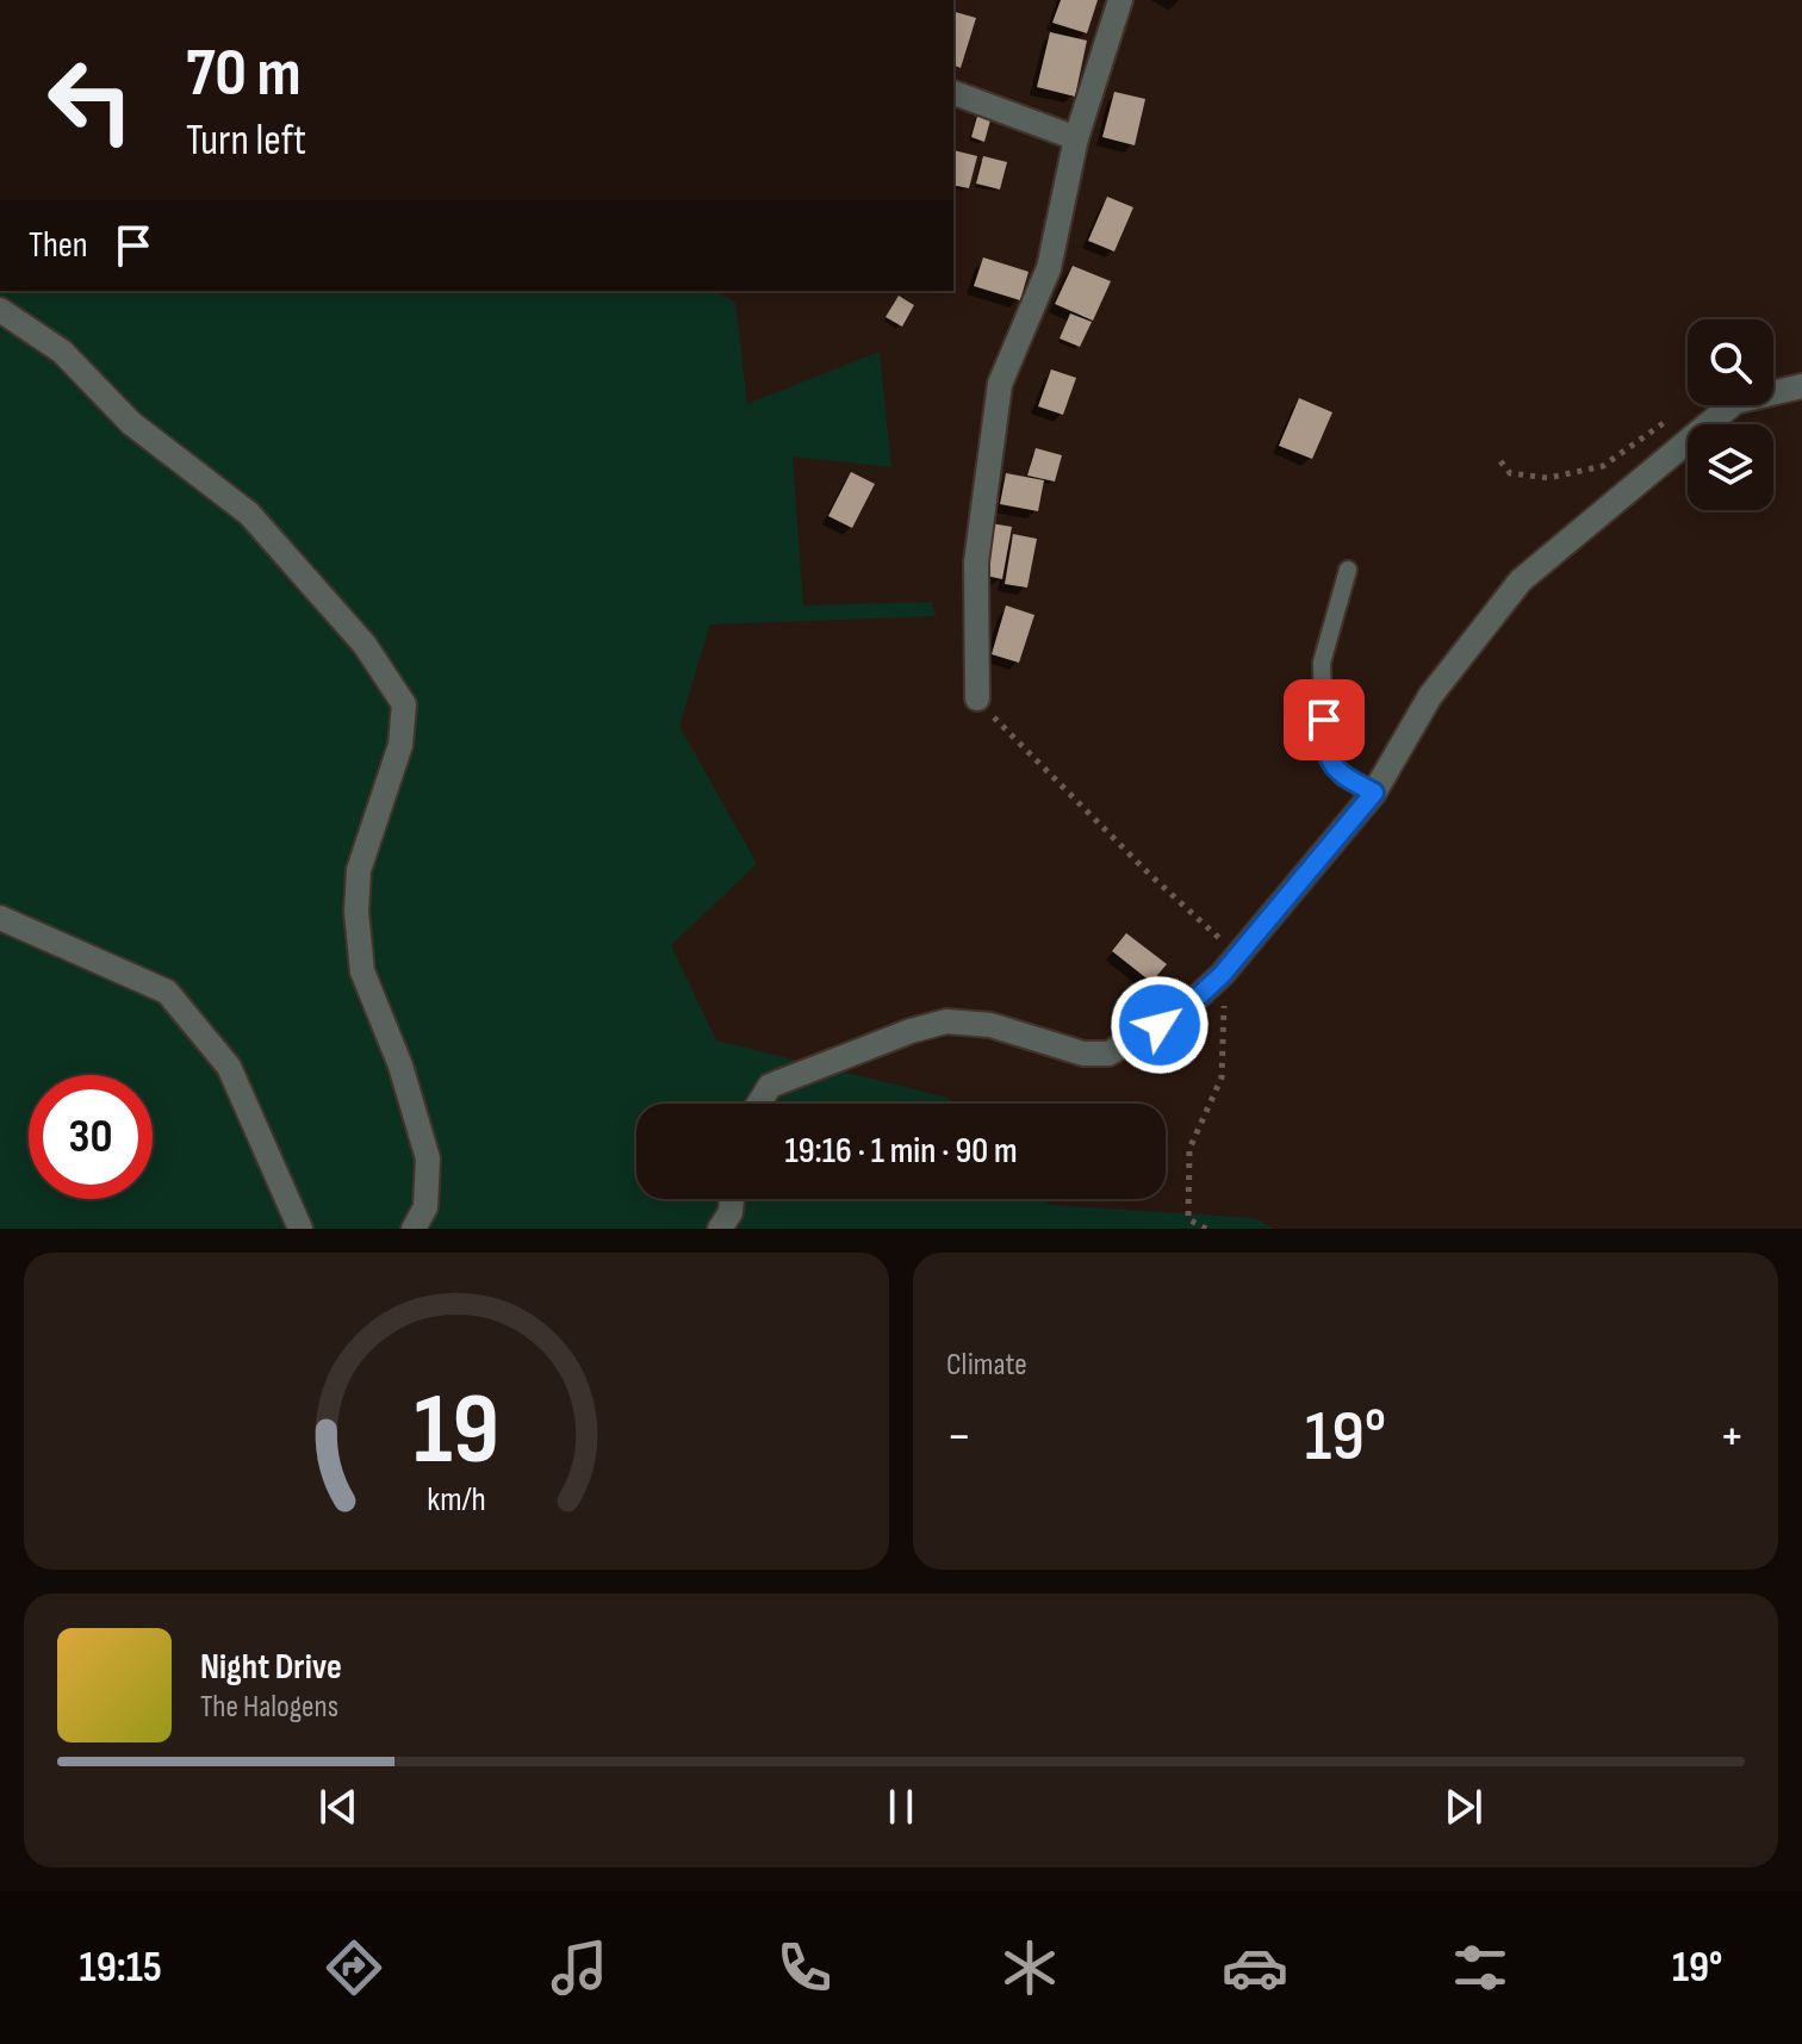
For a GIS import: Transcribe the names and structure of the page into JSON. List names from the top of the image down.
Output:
{
  "page": {
    "turn": ["70 m", "Turn left"],
    "then": "Then",
    "limit": "30",
    "trip": "19:16 · 1 min · 90 m",
    "tile": "Climate",
    "heat": ["−", "19°", "+"],
    "song": ["Night Drive", "The Halogens"],
    "tabs": ["19:15", "19°"],
    "gauge": ["19", "km/h"]
  }
}
